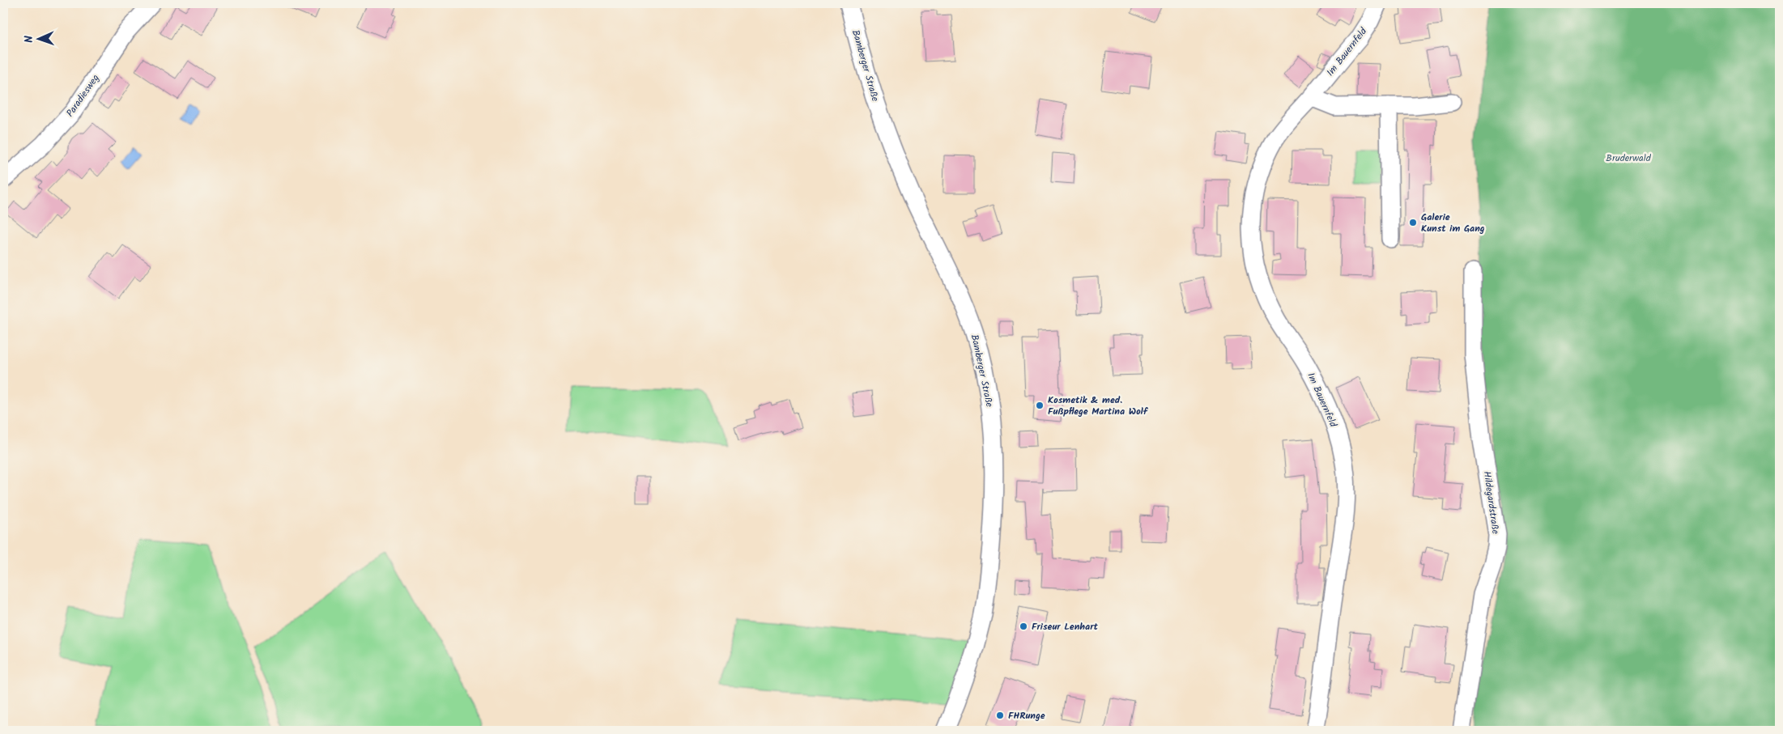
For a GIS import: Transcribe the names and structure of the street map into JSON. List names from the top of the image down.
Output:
{
  "streets": {
    "street": [
      "Im Bauernfeld",
      "Bamberger Straße",
      "Paradiesweg",
      "Hildegardstraße"
    ]
  },
  "parks": ["Bruderwald"],
  "places": [
    "Galerie Kunst im Gang",
    "Kosmetik & med. Fußpflege Martina Wolf",
    "Friseur Lenhart",
    "FHRunge"
  ],
  "north": "left"
}
